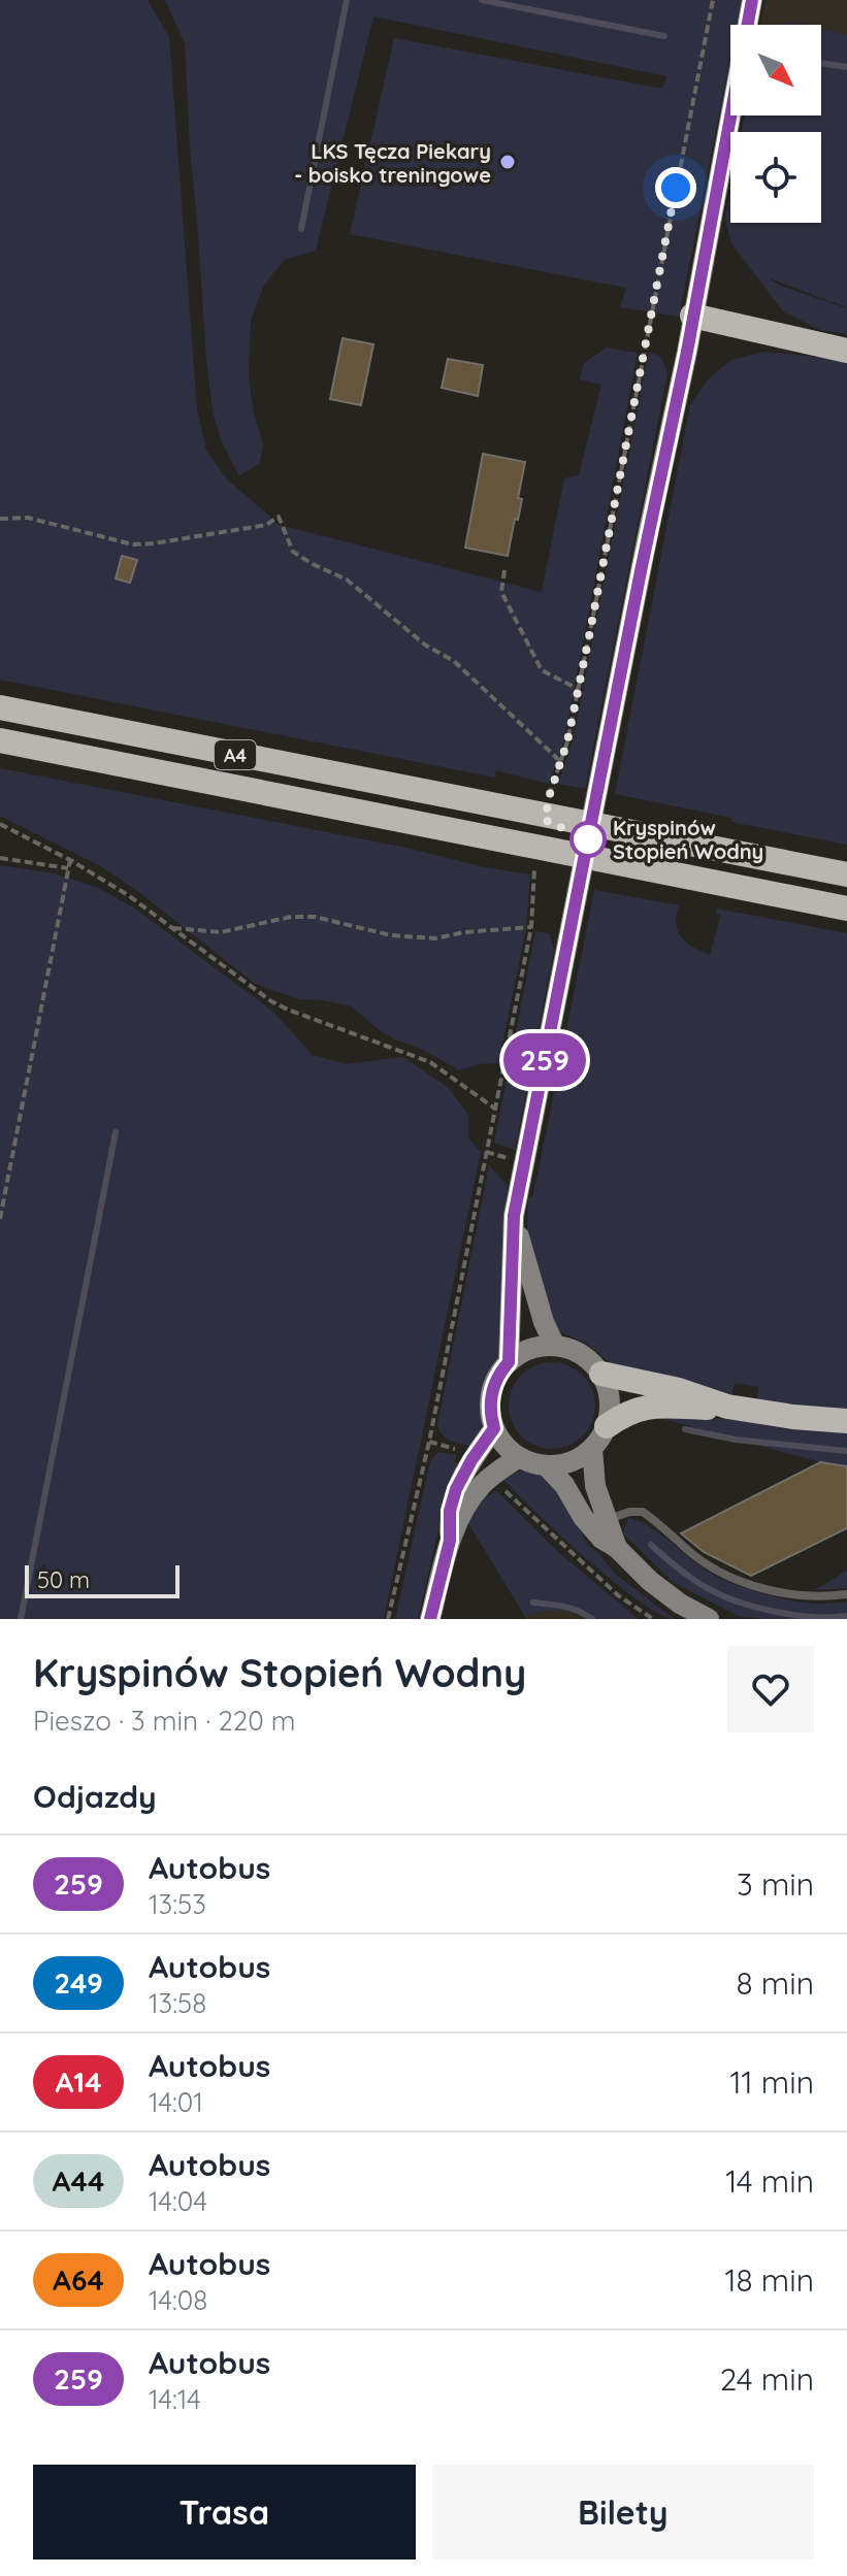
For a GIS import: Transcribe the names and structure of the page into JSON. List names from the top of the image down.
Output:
{
  "streets": {
    "highway": ["A4"]
  },
  "places": ["LKS Tęcza Piekary - boisko treningowe", "Kryspinów Stopień Wodny"],
  "lines": ["bus line 259"],
  "scale_bar": "50 m",
  "north": "bottom right",
  "page": {
    "on_map": "259",
    "scale": "50 m",
    "heading": [
      ["Kryspinów Stopień Wodny", "Pieszo · 3 min · 220 m"],
      "Odjazdy"
    ],
    "list": [
      {
        "mark": "259",
        "name": "Autobus",
        "note": "13:53",
        "value": "3 min"
      },
      {
        "mark": "249",
        "name": "Autobus",
        "note": "13:58",
        "value": "8 min"
      },
      {
        "mark": "A14",
        "name": "Autobus",
        "note": "14:01",
        "value": "11 min"
      },
      {
        "mark": "A44",
        "name": "Autobus",
        "note": "14:04",
        "value": "14 min"
      },
      {
        "mark": "A64",
        "name": "Autobus",
        "note": "14:08",
        "value": "18 min"
      },
      {
        "mark": "259",
        "name": "Autobus",
        "note": "14:14",
        "value": "24 min"
      }
    ],
    "buttons": ["Trasa", "Bilety"]
  }
}
